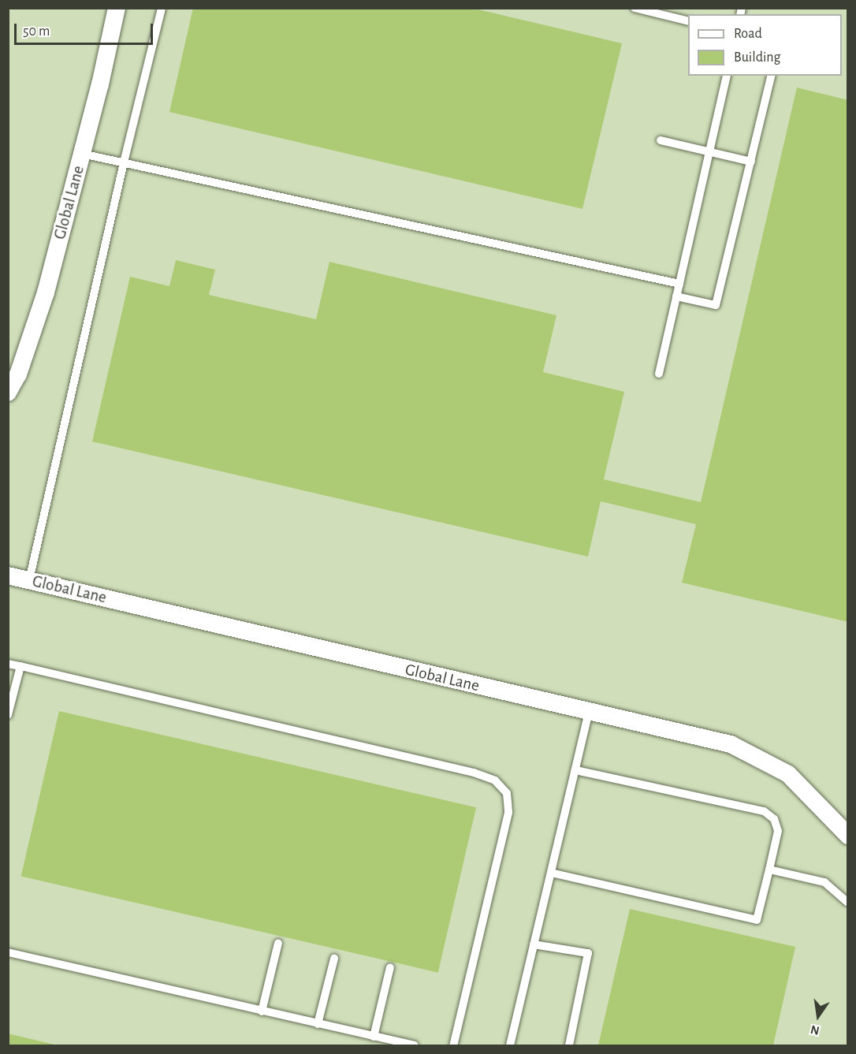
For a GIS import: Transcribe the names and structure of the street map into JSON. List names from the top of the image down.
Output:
{
  "streets": {
    "street": ["Global Lane"]
  },
  "legend": ["Road", "Building"],
  "scale_bar": "50 m",
  "north": "bottom"
}
